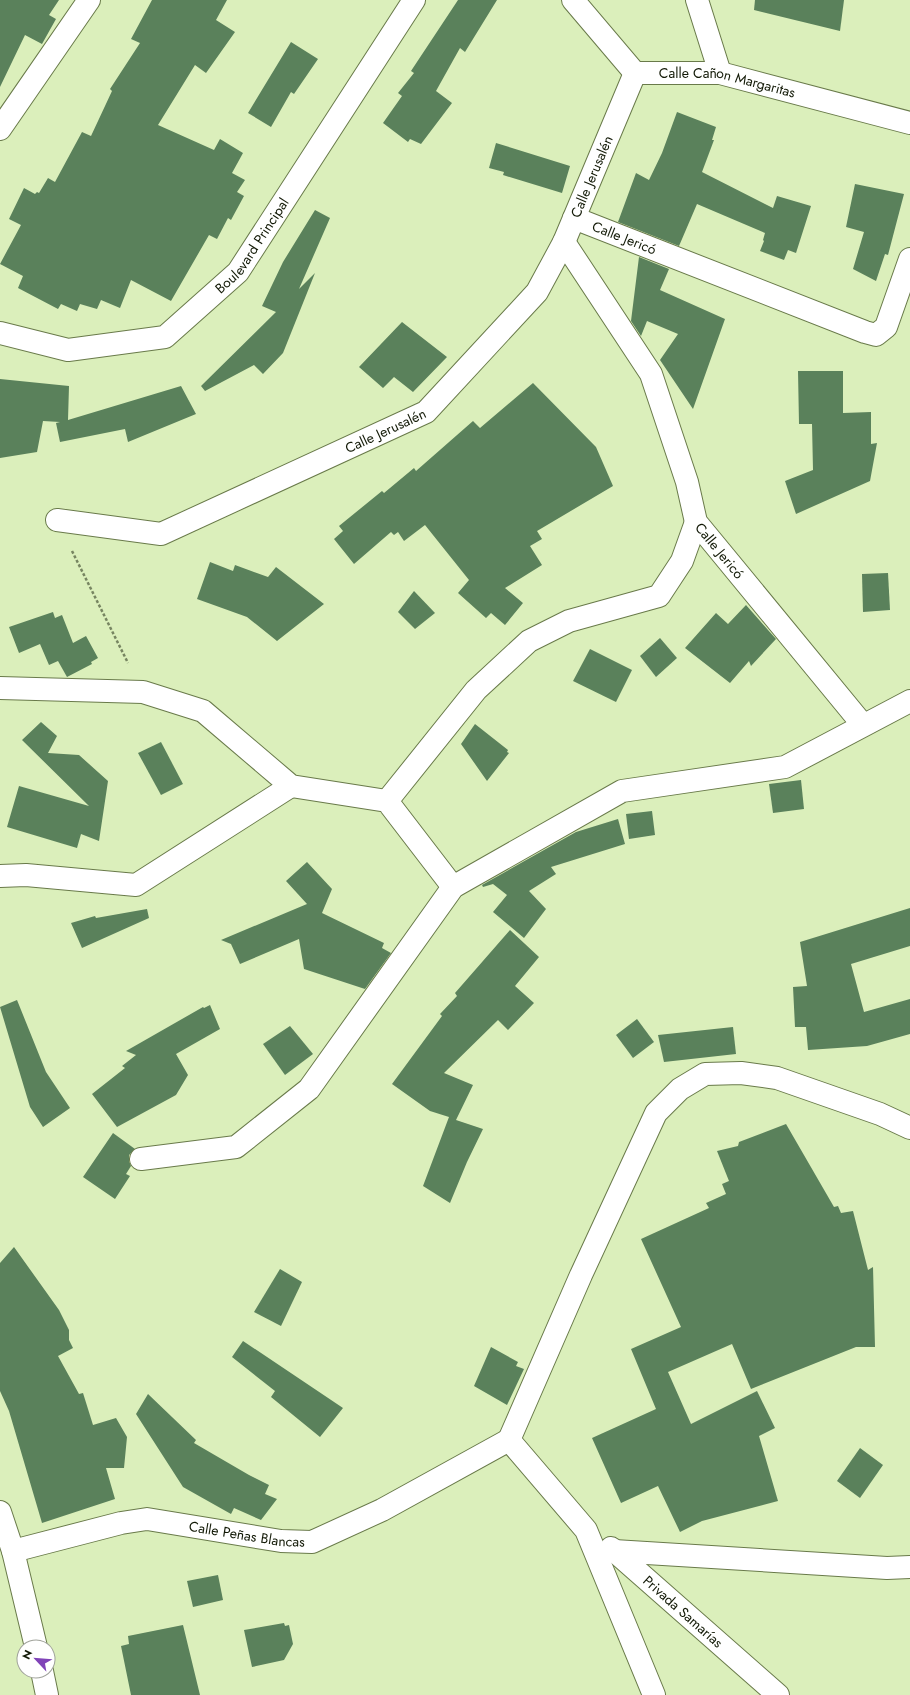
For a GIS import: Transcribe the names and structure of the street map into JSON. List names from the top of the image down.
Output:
{
  "streets": {
    "street": [
      "Calle Cañon Margaritas",
      "Calle Jerusalén",
      "Calle Jericó",
      "Boulevard Principal",
      "Calle Peñas Blancas",
      "Privada Samarías"
    ]
  },
  "crossings": [
    ["Calle Cañon Margaritas", "Calle Jerusalén"],
    ["Calle Jerusalén", "Calle Jericó"]
  ],
  "north": "top left"
}
